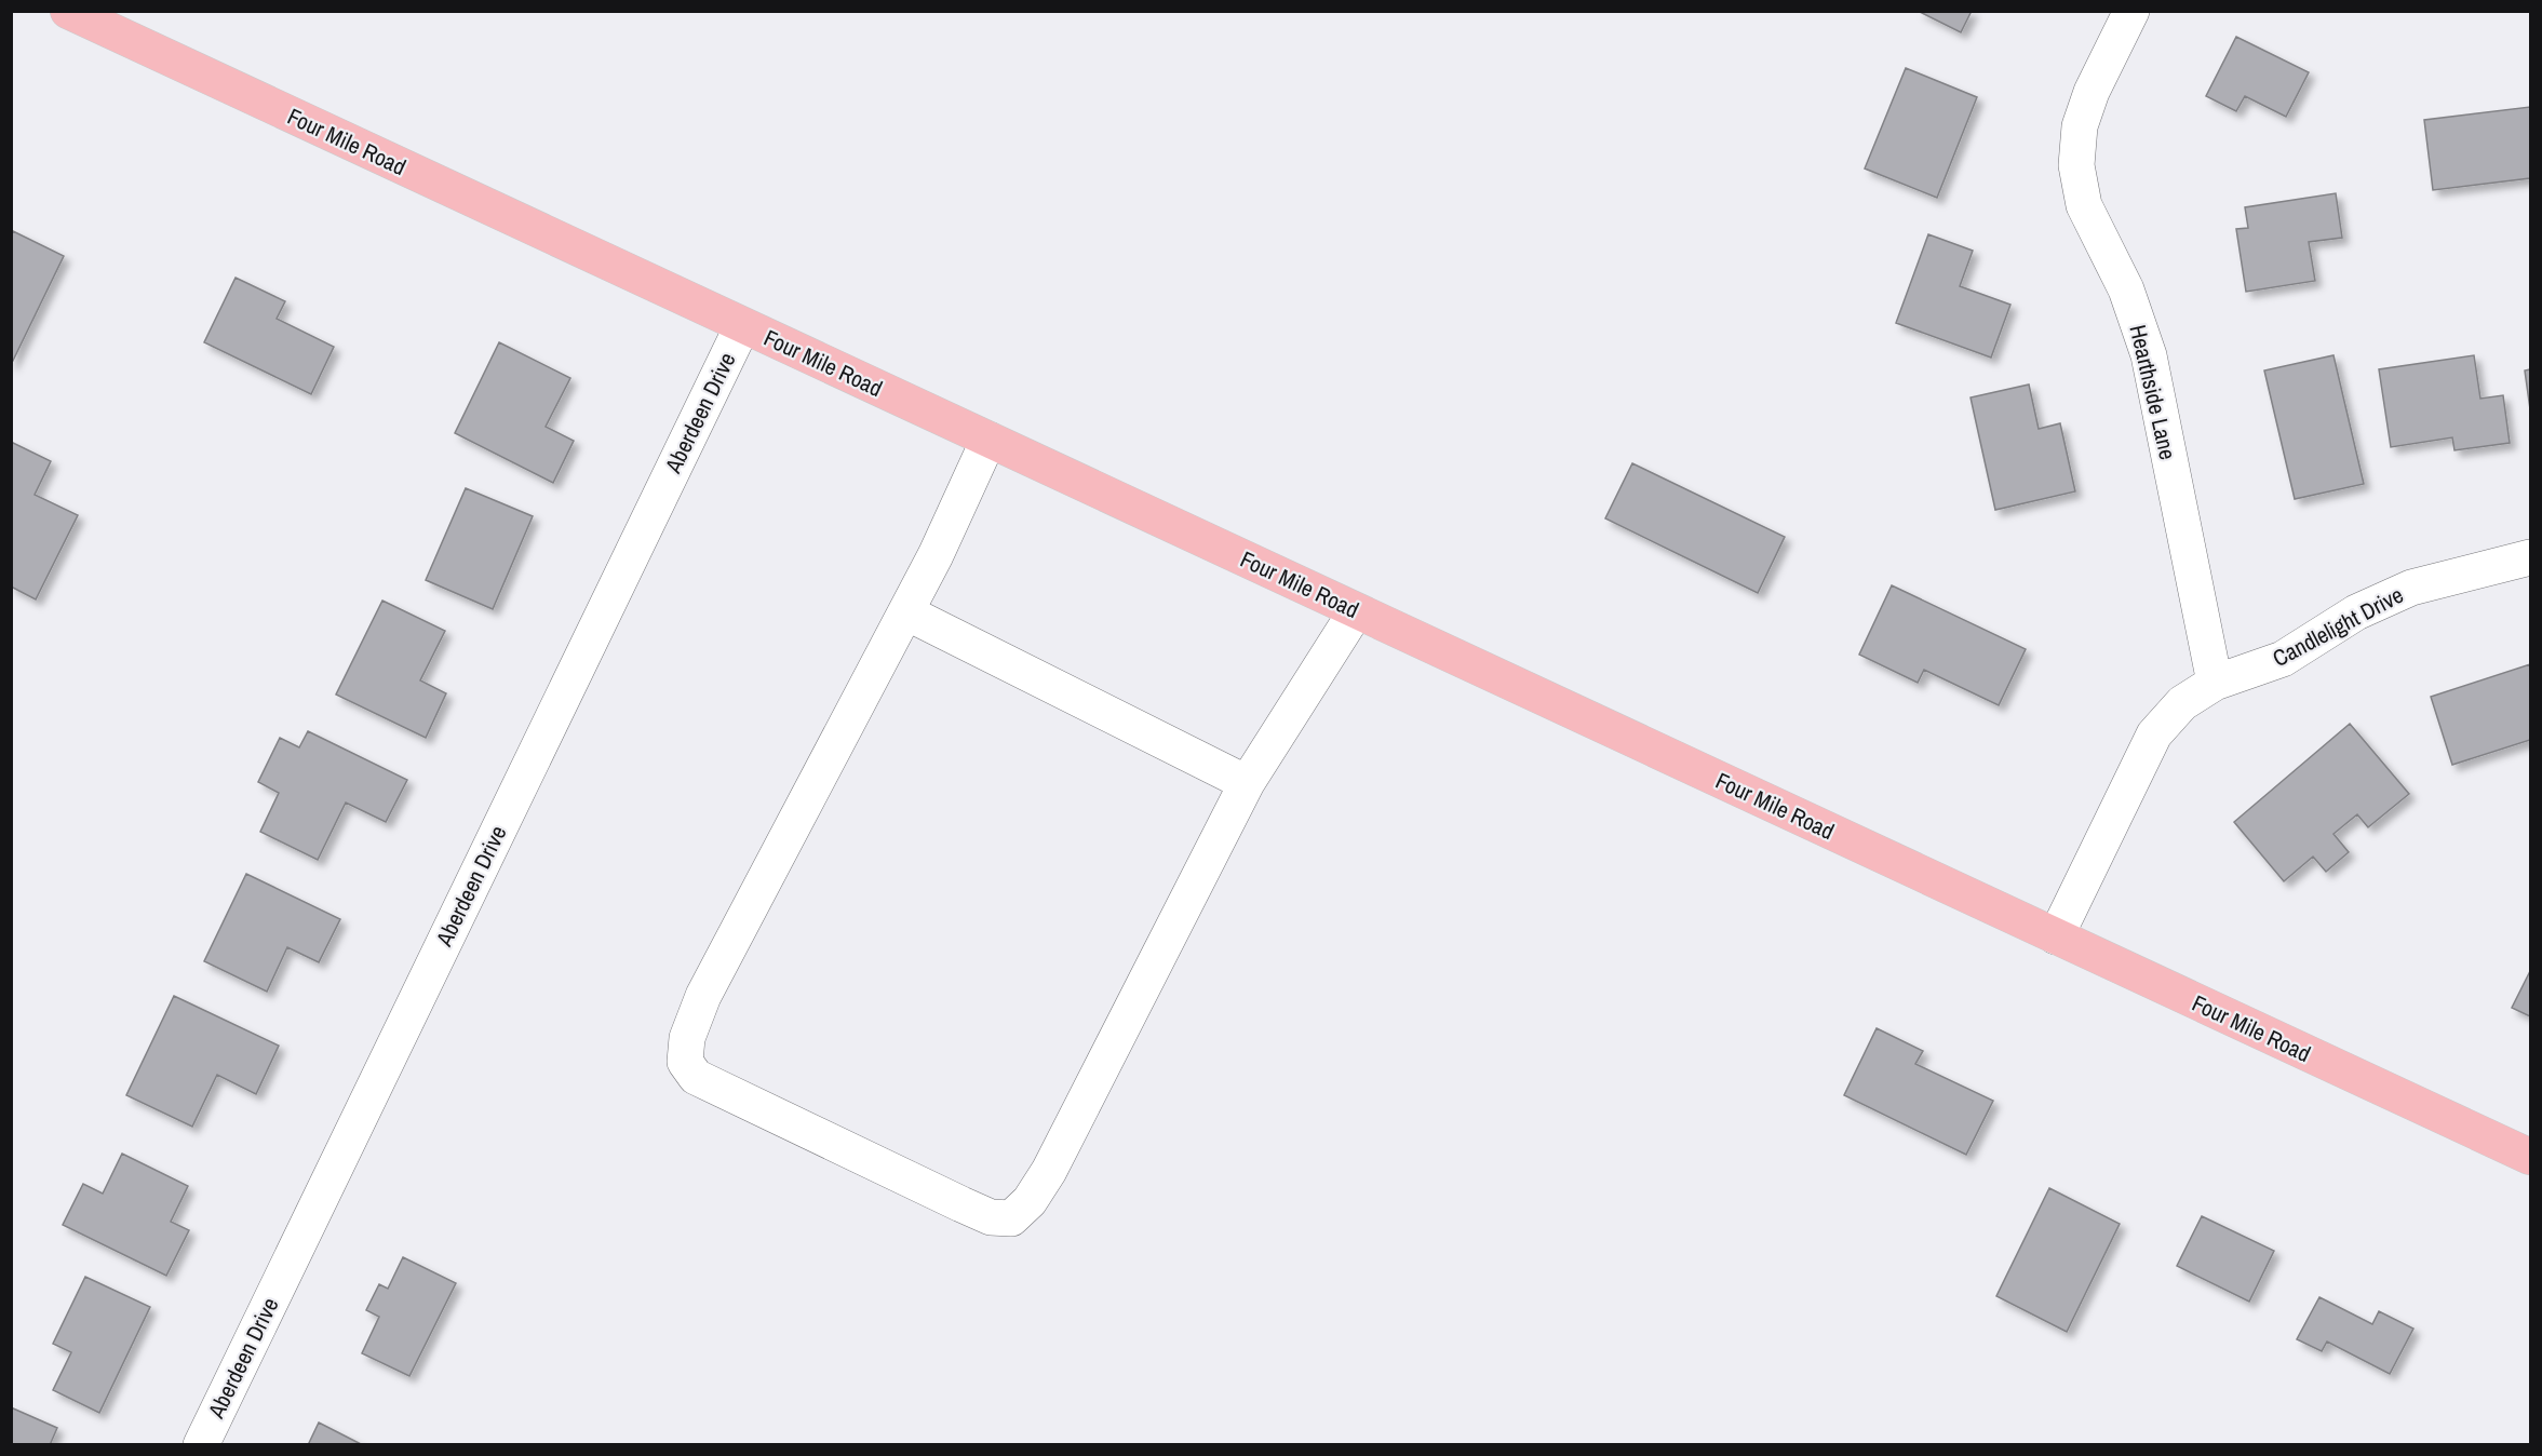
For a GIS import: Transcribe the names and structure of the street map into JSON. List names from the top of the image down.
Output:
{
  "streets": {
    "main road": ["Four Mile Road"],
    "street": ["Hearthside Lane", "Aberdeen Drive", "Candlelight Drive"]
  },
  "crossings": [
    ["Four Mile Road", "Aberdeen Drive"],
    ["Four Mile Road", "Candlelight Drive"],
    ["Hearthside Lane", "Candlelight Drive"]
  ]
}
